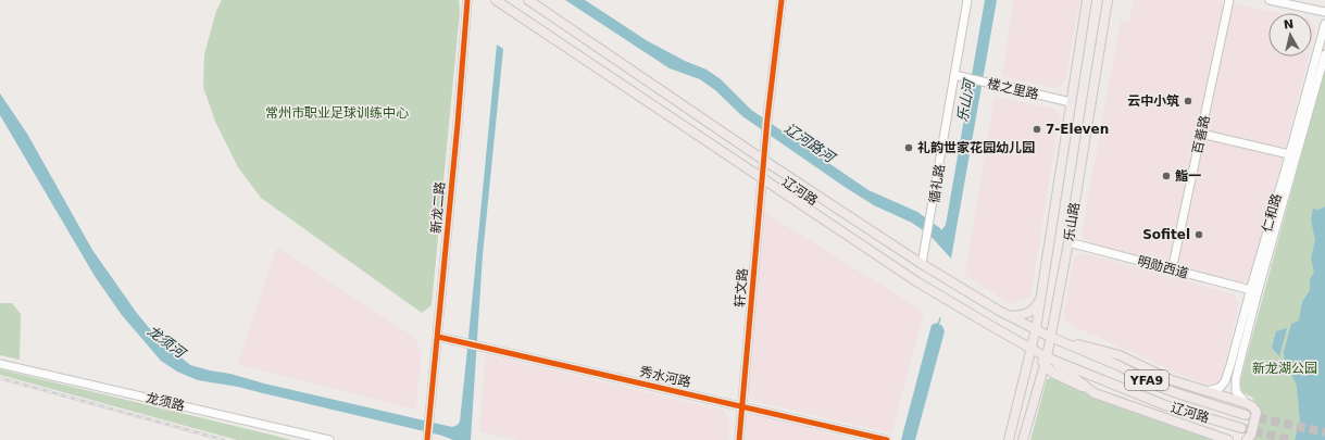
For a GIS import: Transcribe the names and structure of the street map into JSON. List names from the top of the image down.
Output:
{
  "streets": {
    "main road": ["辽河路", "乐山路", "YFA9"],
    "street": [
      "楼之里路",
      "百善路",
      "循礼路",
      "新龙二路",
      "仁和路",
      "明勋西道",
      "轩文路",
      "秀水河路",
      "龙须路"
    ]
  },
  "crossings": [
    ["楼之里路", "循礼路"],
    ["楼之里路", "乐山路"],
    ["百善路", "明勋西道"],
    ["循礼路", "辽河路"],
    ["辽河路", "乐山路"],
    ["辽河路", "轩文路"],
    ["新龙二路", "秀水河路"],
    ["仁和路", "明勋西道"],
    ["乐山路", "明勋西道"],
    ["轩文路", "秀水河路"]
  ],
  "water": ["乐山河", "辽河路河", "龙须河"],
  "parks": ["常州市职业足球训练中心", "新龙湖公园"],
  "places": [
    "云中小筑",
    "7-Eleven",
    "礼韵世家花园幼儿园",
    "鮨一",
    "Sofitel"
  ],
  "north": "top"
}
